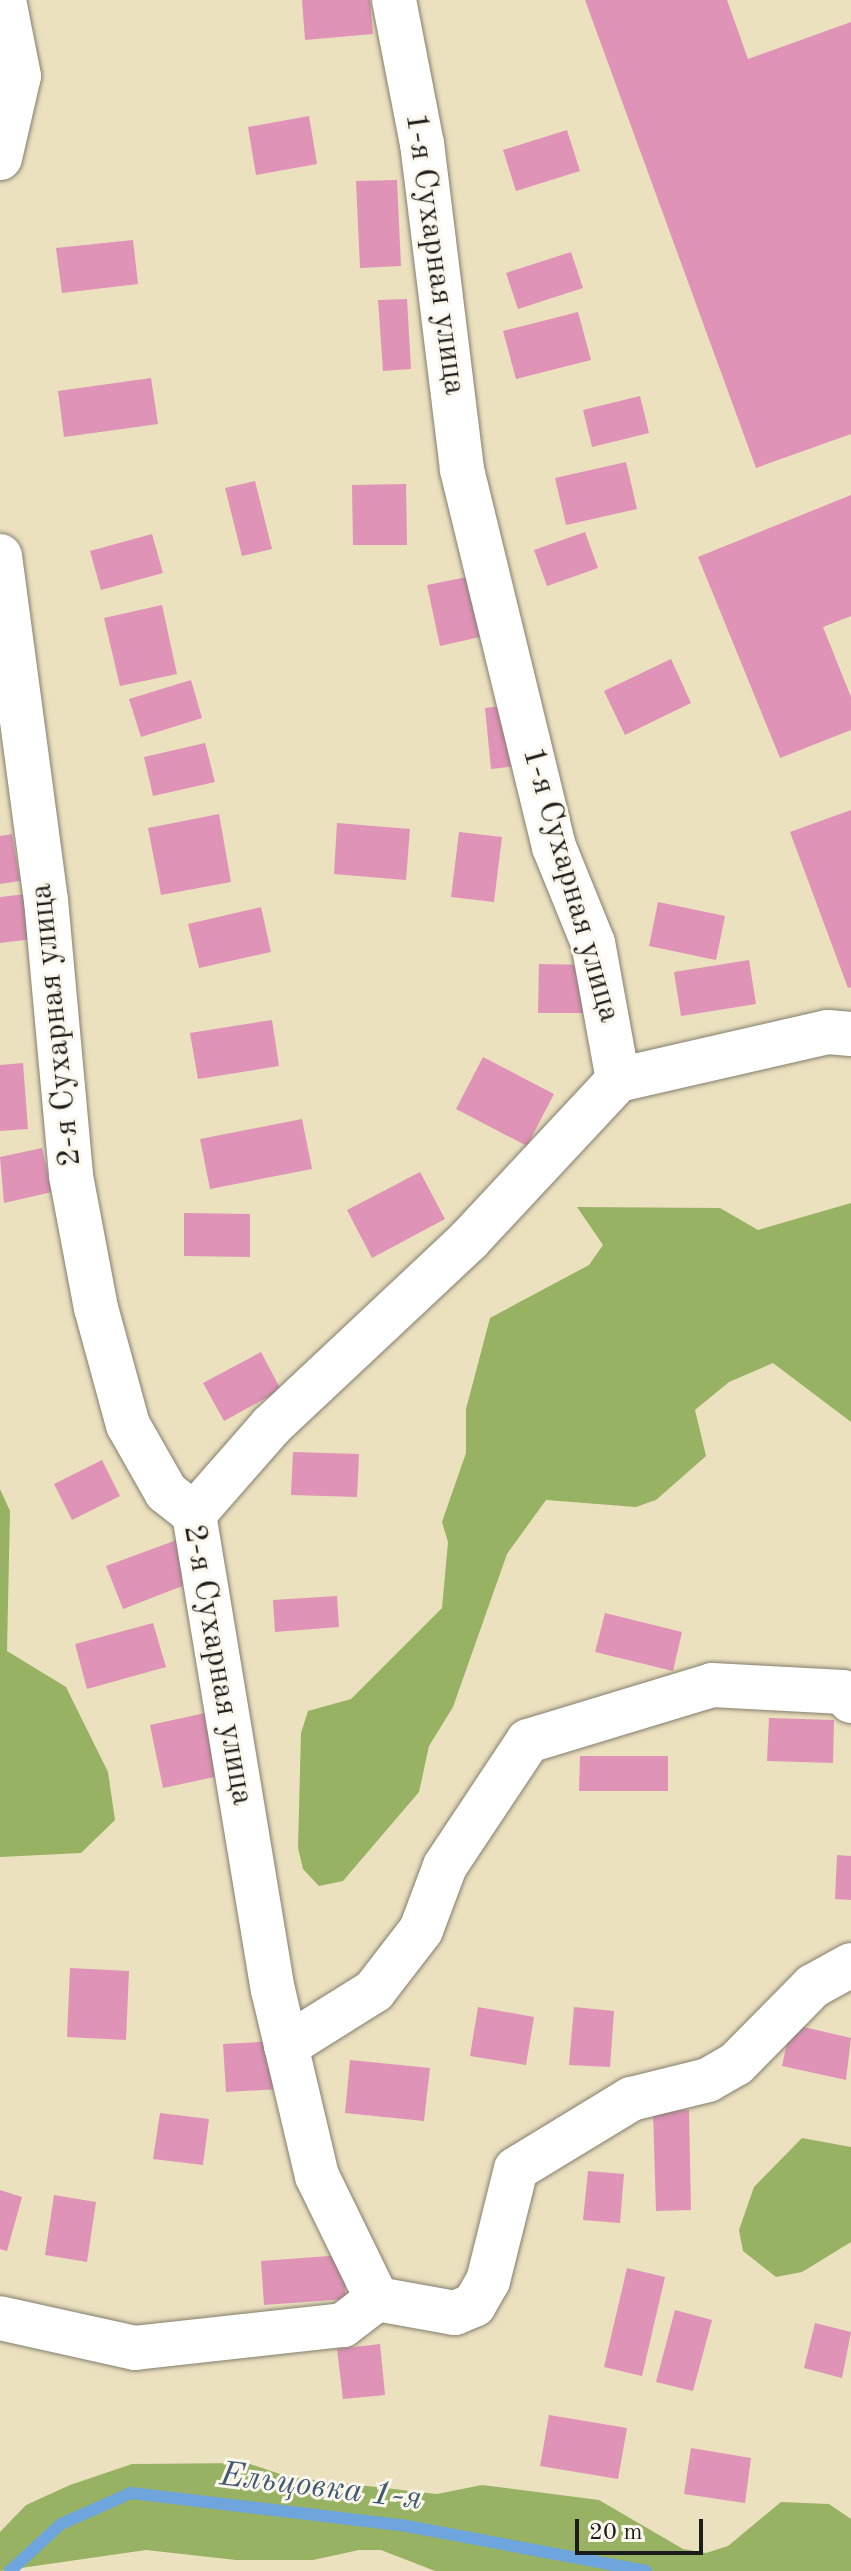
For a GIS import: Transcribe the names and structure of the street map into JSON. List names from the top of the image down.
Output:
{
  "streets": {
    "street": ["1-я Сухарная улица", "2-я Сухарная улица"]
  },
  "water": ["Ельцовка 1-я"],
  "scale_bar": "20 m"
}
